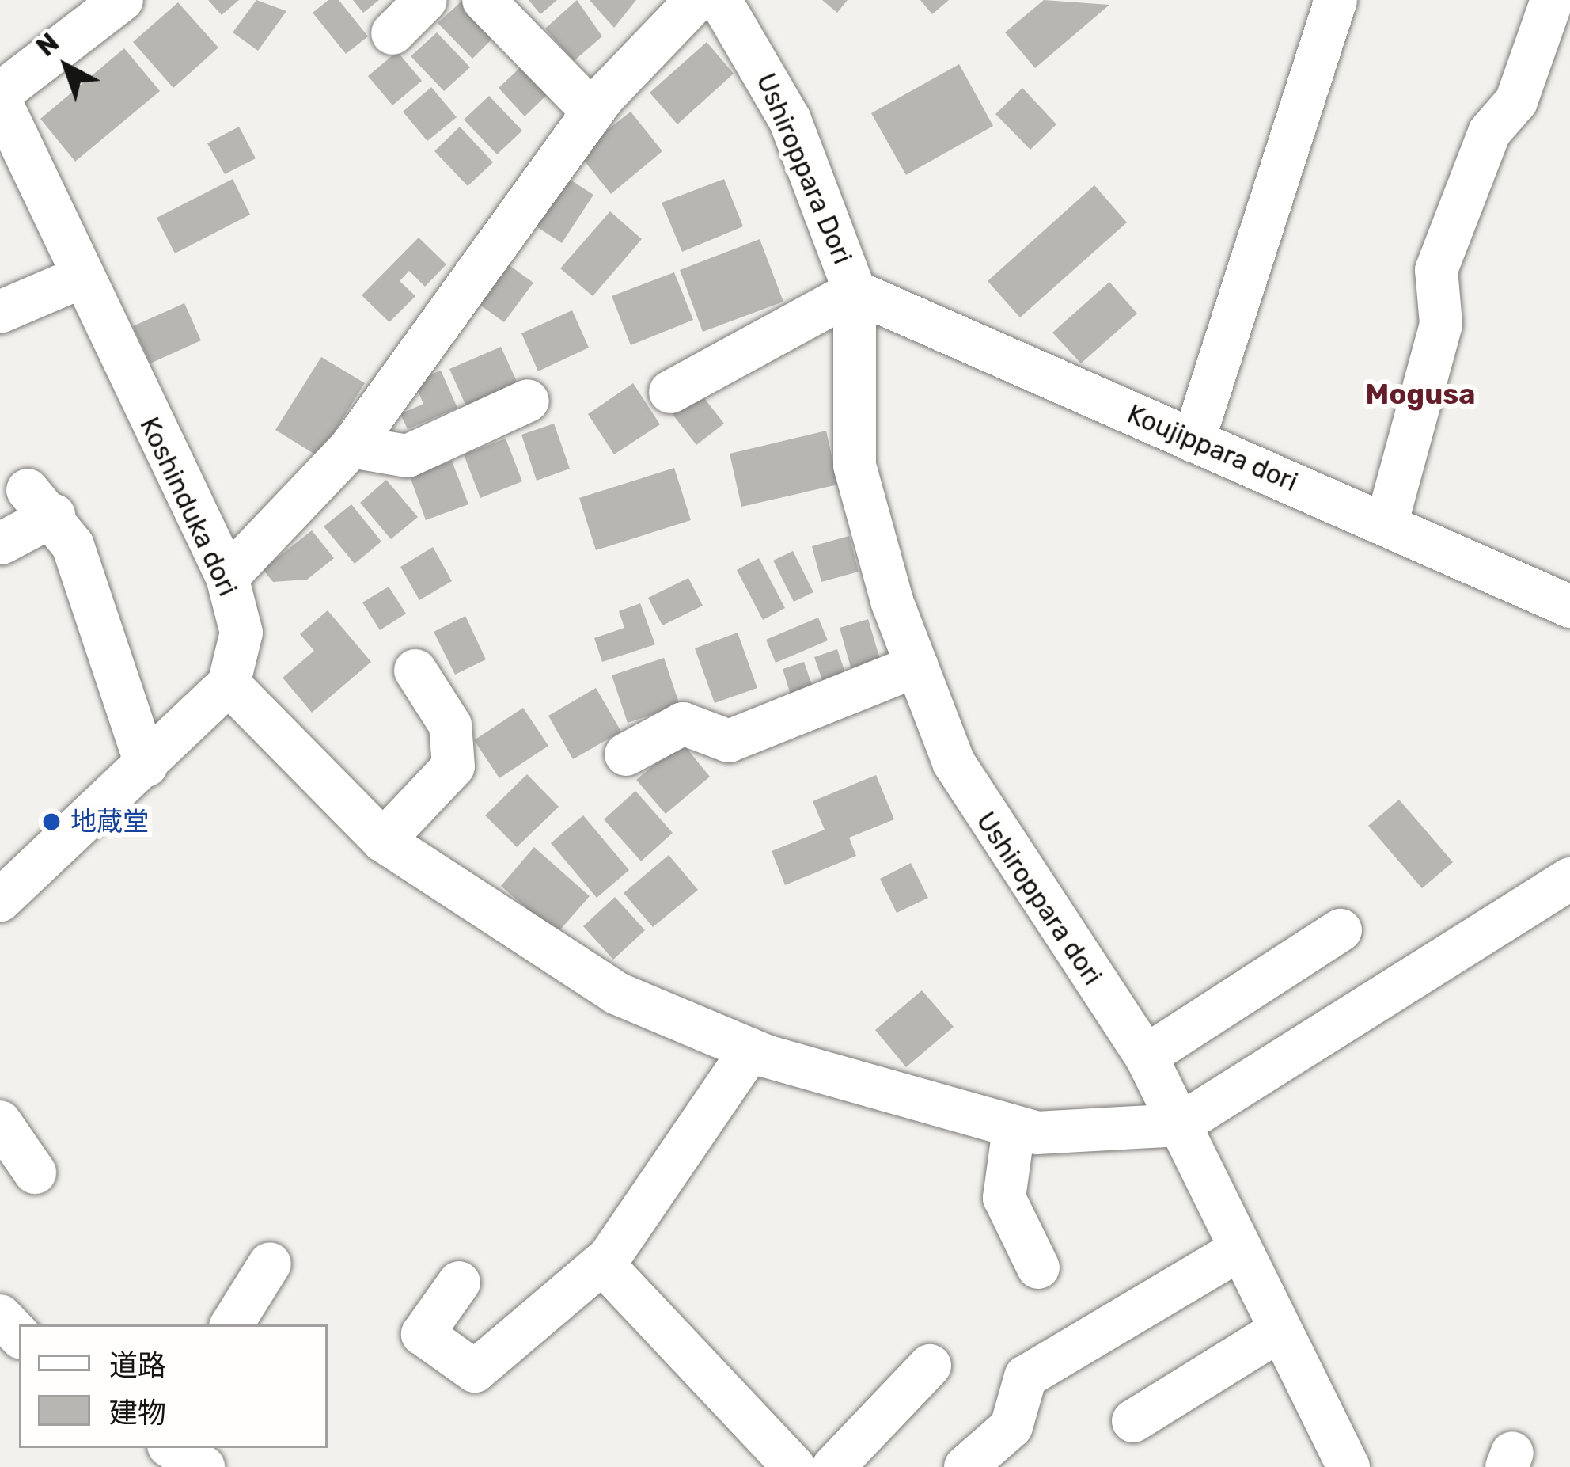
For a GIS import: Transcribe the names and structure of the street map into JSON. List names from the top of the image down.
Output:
{
  "streets": {
    "street": [
      "Ushiroppara Dori",
      "Koujippara dori",
      "Koshinduka dori",
      "Ushiroppara dori"
    ]
  },
  "crossings": [
    ["Ushiroppara Dori", "Koujippara dori"],
    ["Ushiroppara Dori", "Ushiroppara dori"],
    ["Koujippara dori", "Ushiroppara dori"]
  ],
  "districts": ["Mogusa"],
  "places": ["地蔵堂"],
  "legend": ["道路", "建物"],
  "north": "top left"
}
